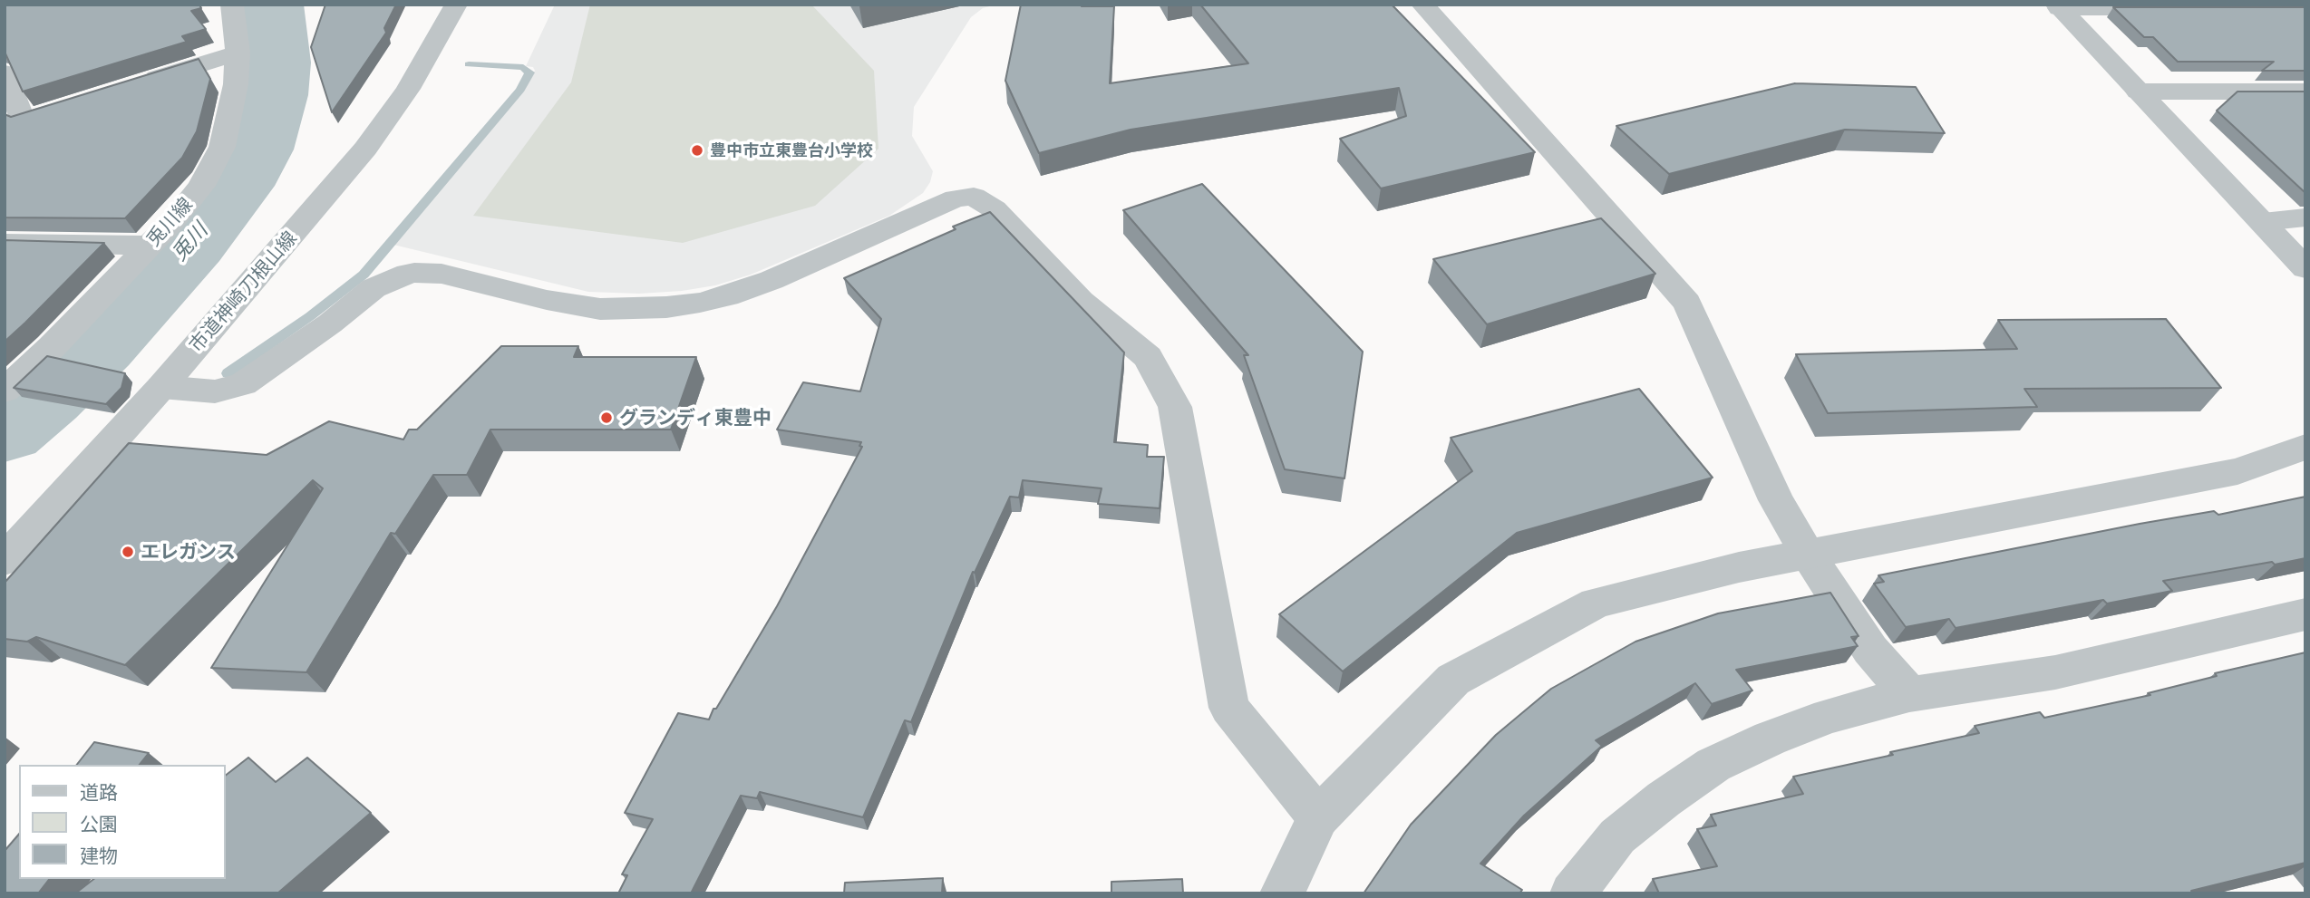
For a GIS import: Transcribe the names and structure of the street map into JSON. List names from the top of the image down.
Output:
{
  "streets": {
    "street": ["兎川線", "市道神崎刀根山線"]
  },
  "water": ["兎川"],
  "places": ["豊中市立東豊台小学校", "グランディ東豊中", "エレガンス"],
  "legend": ["道路", "公園", "建物"]
}
